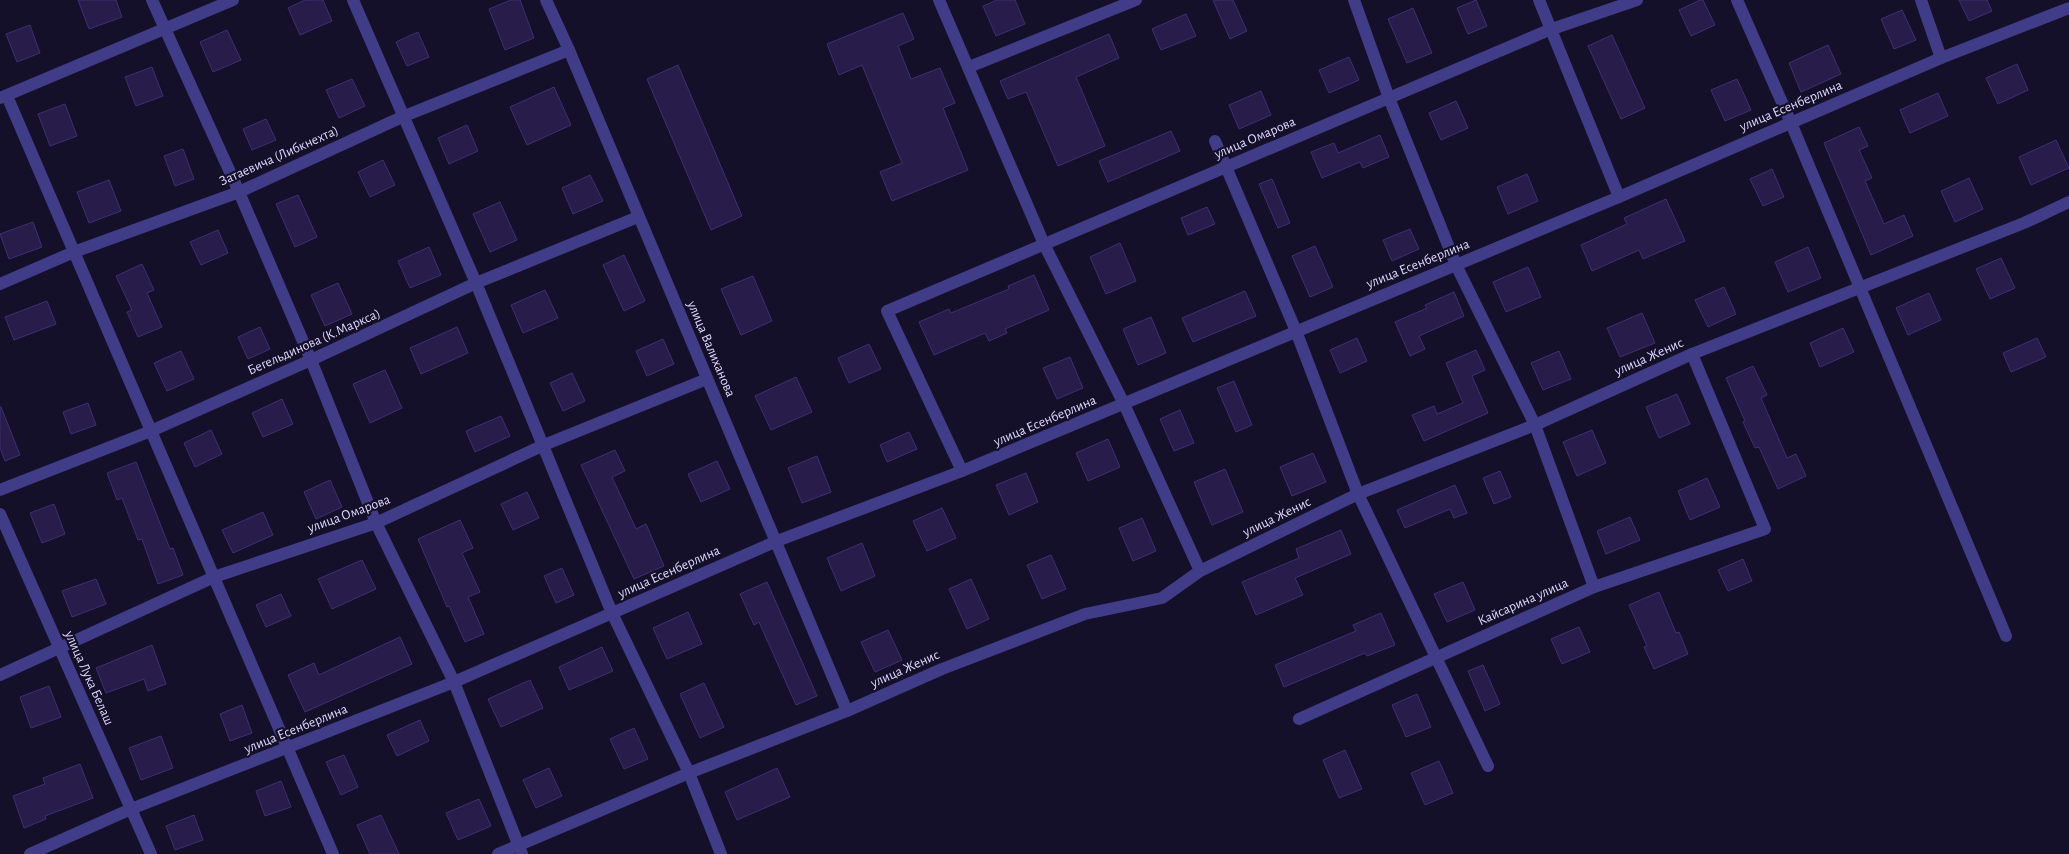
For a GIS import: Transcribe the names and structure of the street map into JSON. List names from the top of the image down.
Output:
{
  "streets": {
    "street": [
      "улица Есенберлина",
      "улица Омарова",
      "Затаевича (Либкнехта)",
      "Бегельдинова (К.Маркса)",
      "улица Валиханова",
      "улица Женис",
      "Кайсарина улица",
      "улица Лука Белаш"
    ]
  },
  "crossings": [
    ["улица Есенберлина", "улица Омарова"],
    ["улица Есенберлина", "улица Валиханова"],
    ["улица Есенберлина", "улица Лука Белаш"],
    ["улица Омарова", "улица Валиханова"],
    ["улица Омарова", "улица Лука Белаш"],
    ["Затаевича (Либкнехта)", "улица Валиханова"],
    ["Бегельдинова (К.Маркса)", "улица Валиханова"],
    ["улица Валиханова", "улица Женис"],
    ["улица Женис", "Кайсарина улица"]
  ]
}
